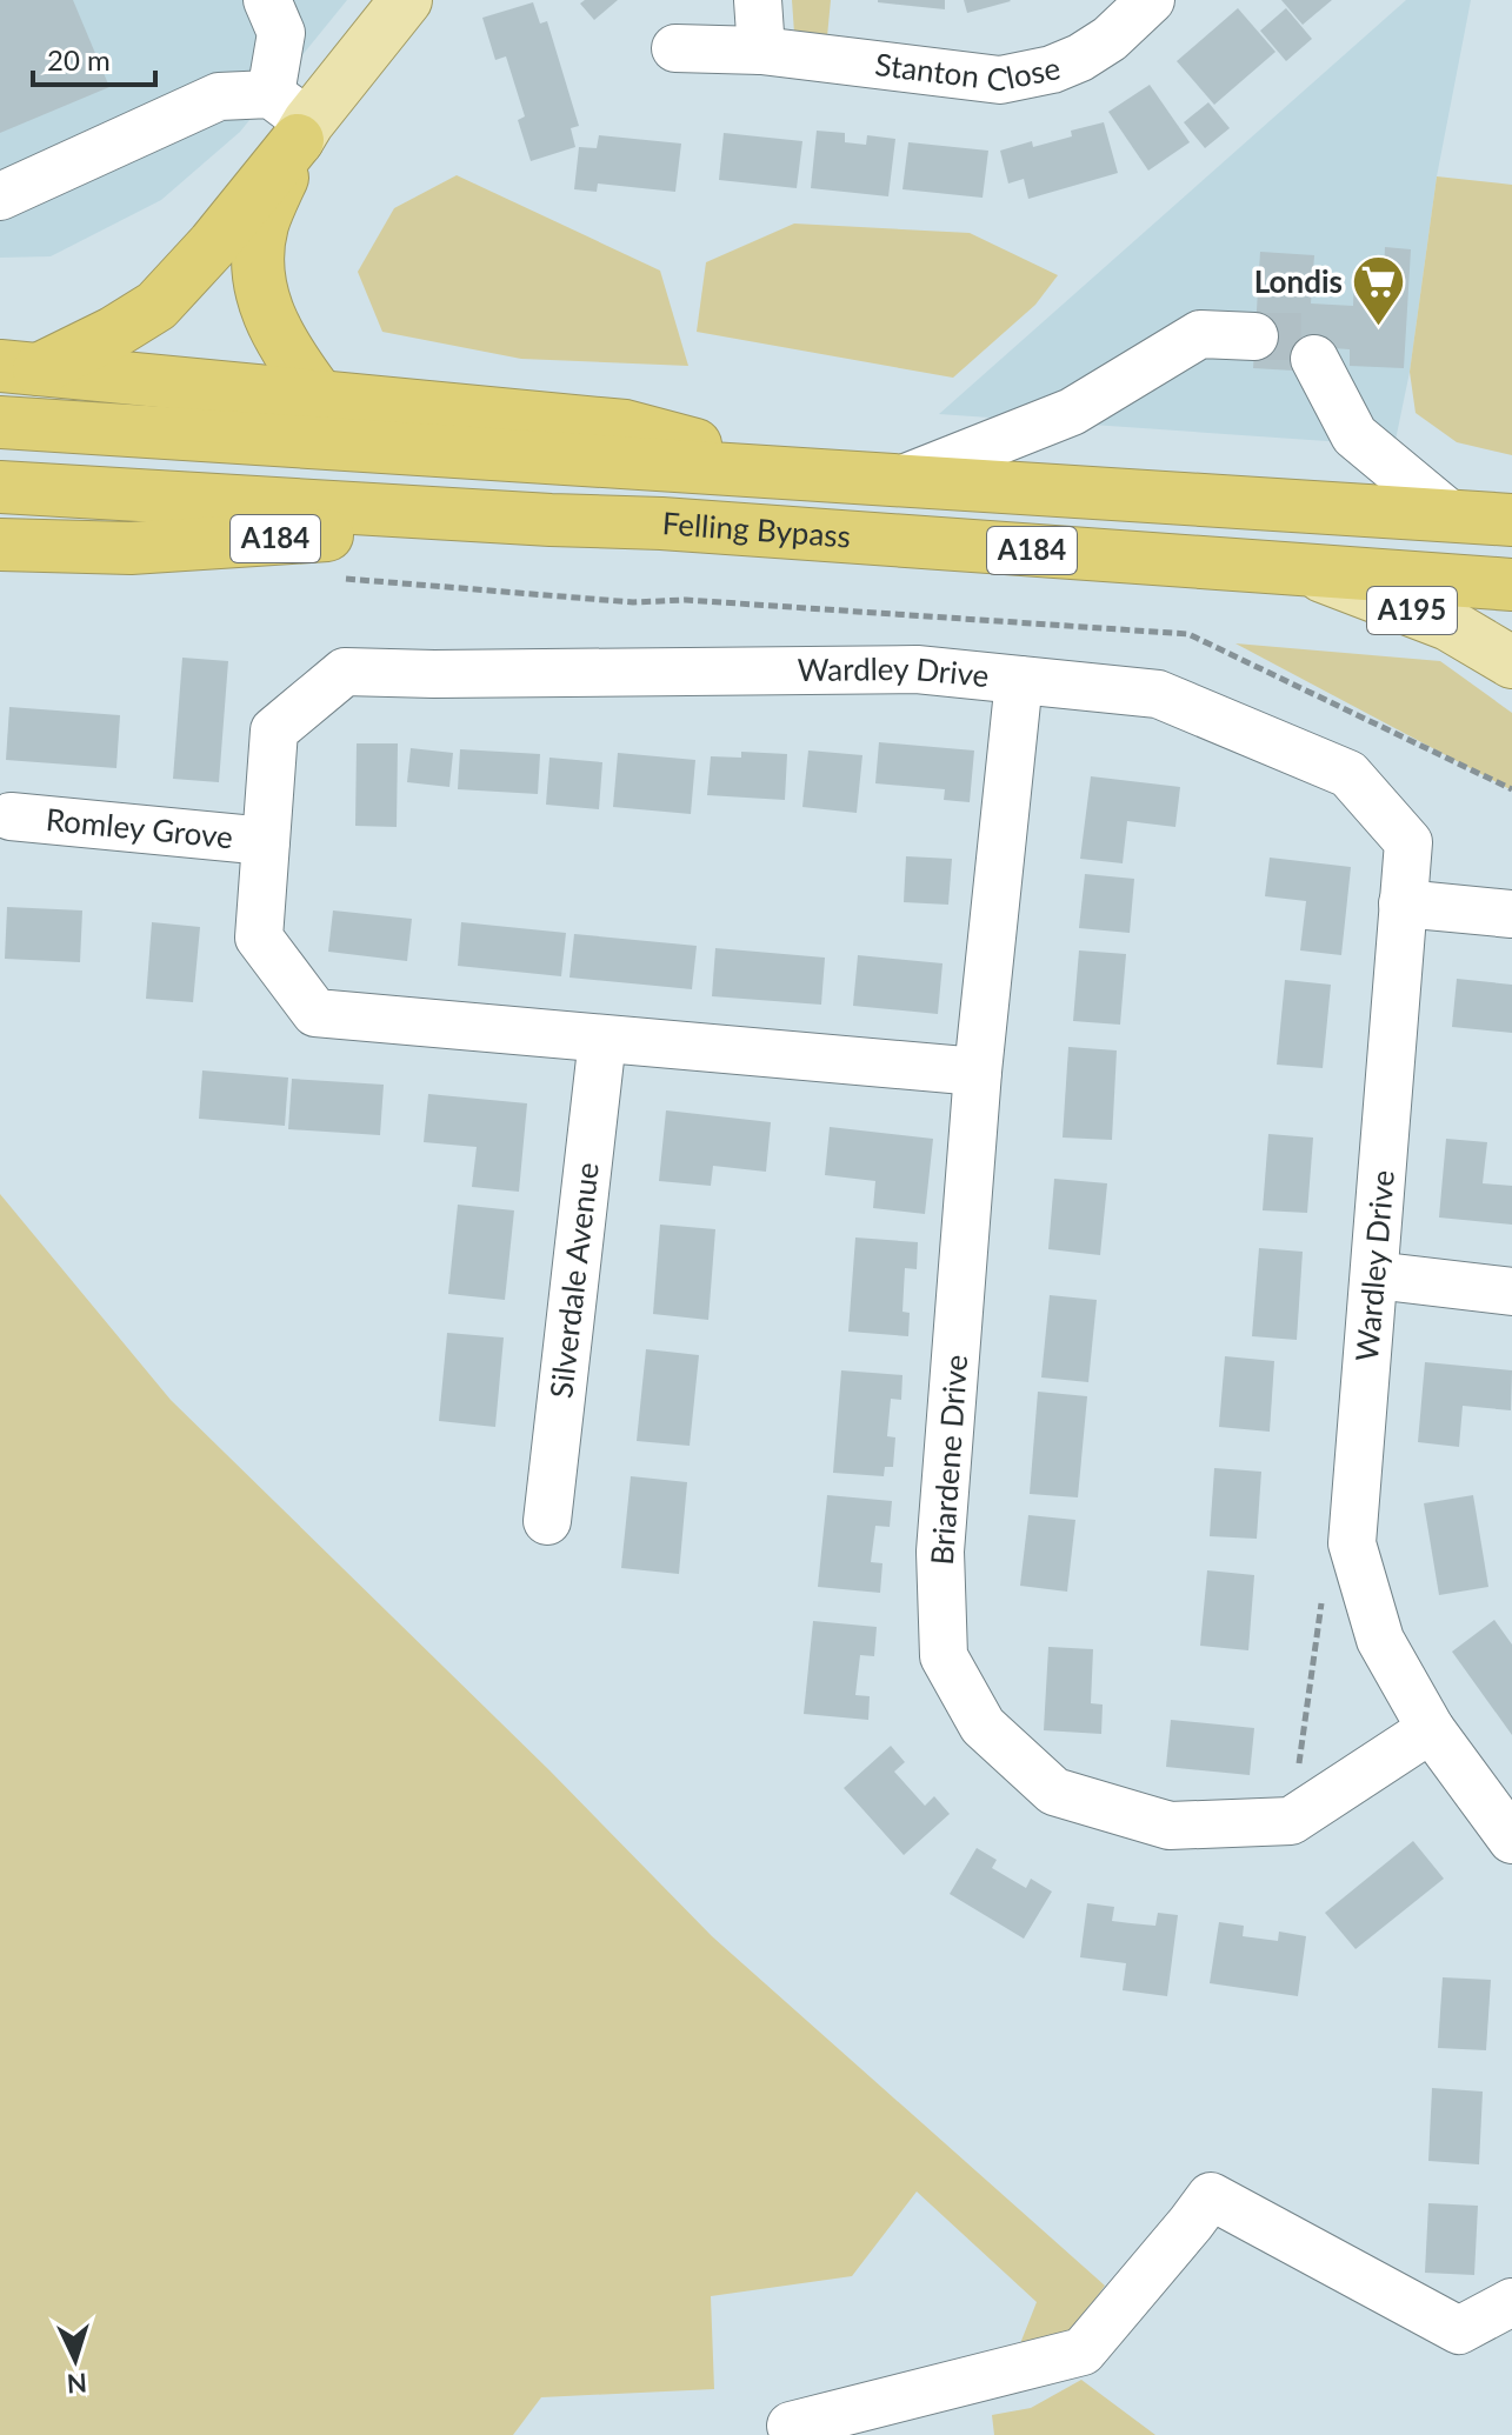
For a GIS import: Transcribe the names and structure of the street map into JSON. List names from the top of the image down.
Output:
{
  "streets": {
    "highway": ["Felling Bypass", "A184"],
    "main road": ["A195"],
    "street": [
      "Stanton Close",
      "Wardley Drive",
      "Romley Grove",
      "Silverdale Avenue",
      "Briardene Drive"
    ]
  },
  "crossings": [
    ["Felling Bypass", "A184"],
    ["Felling Bypass", "A195"],
    ["Wardley Drive", "Romley Grove"],
    ["Wardley Drive", "Silverdale Avenue"],
    ["Wardley Drive", "Briardene Drive"]
  ],
  "places": {
    "supermarket": ["Londis"]
  },
  "scale_bar": "20 m",
  "north": "bottom"
}
